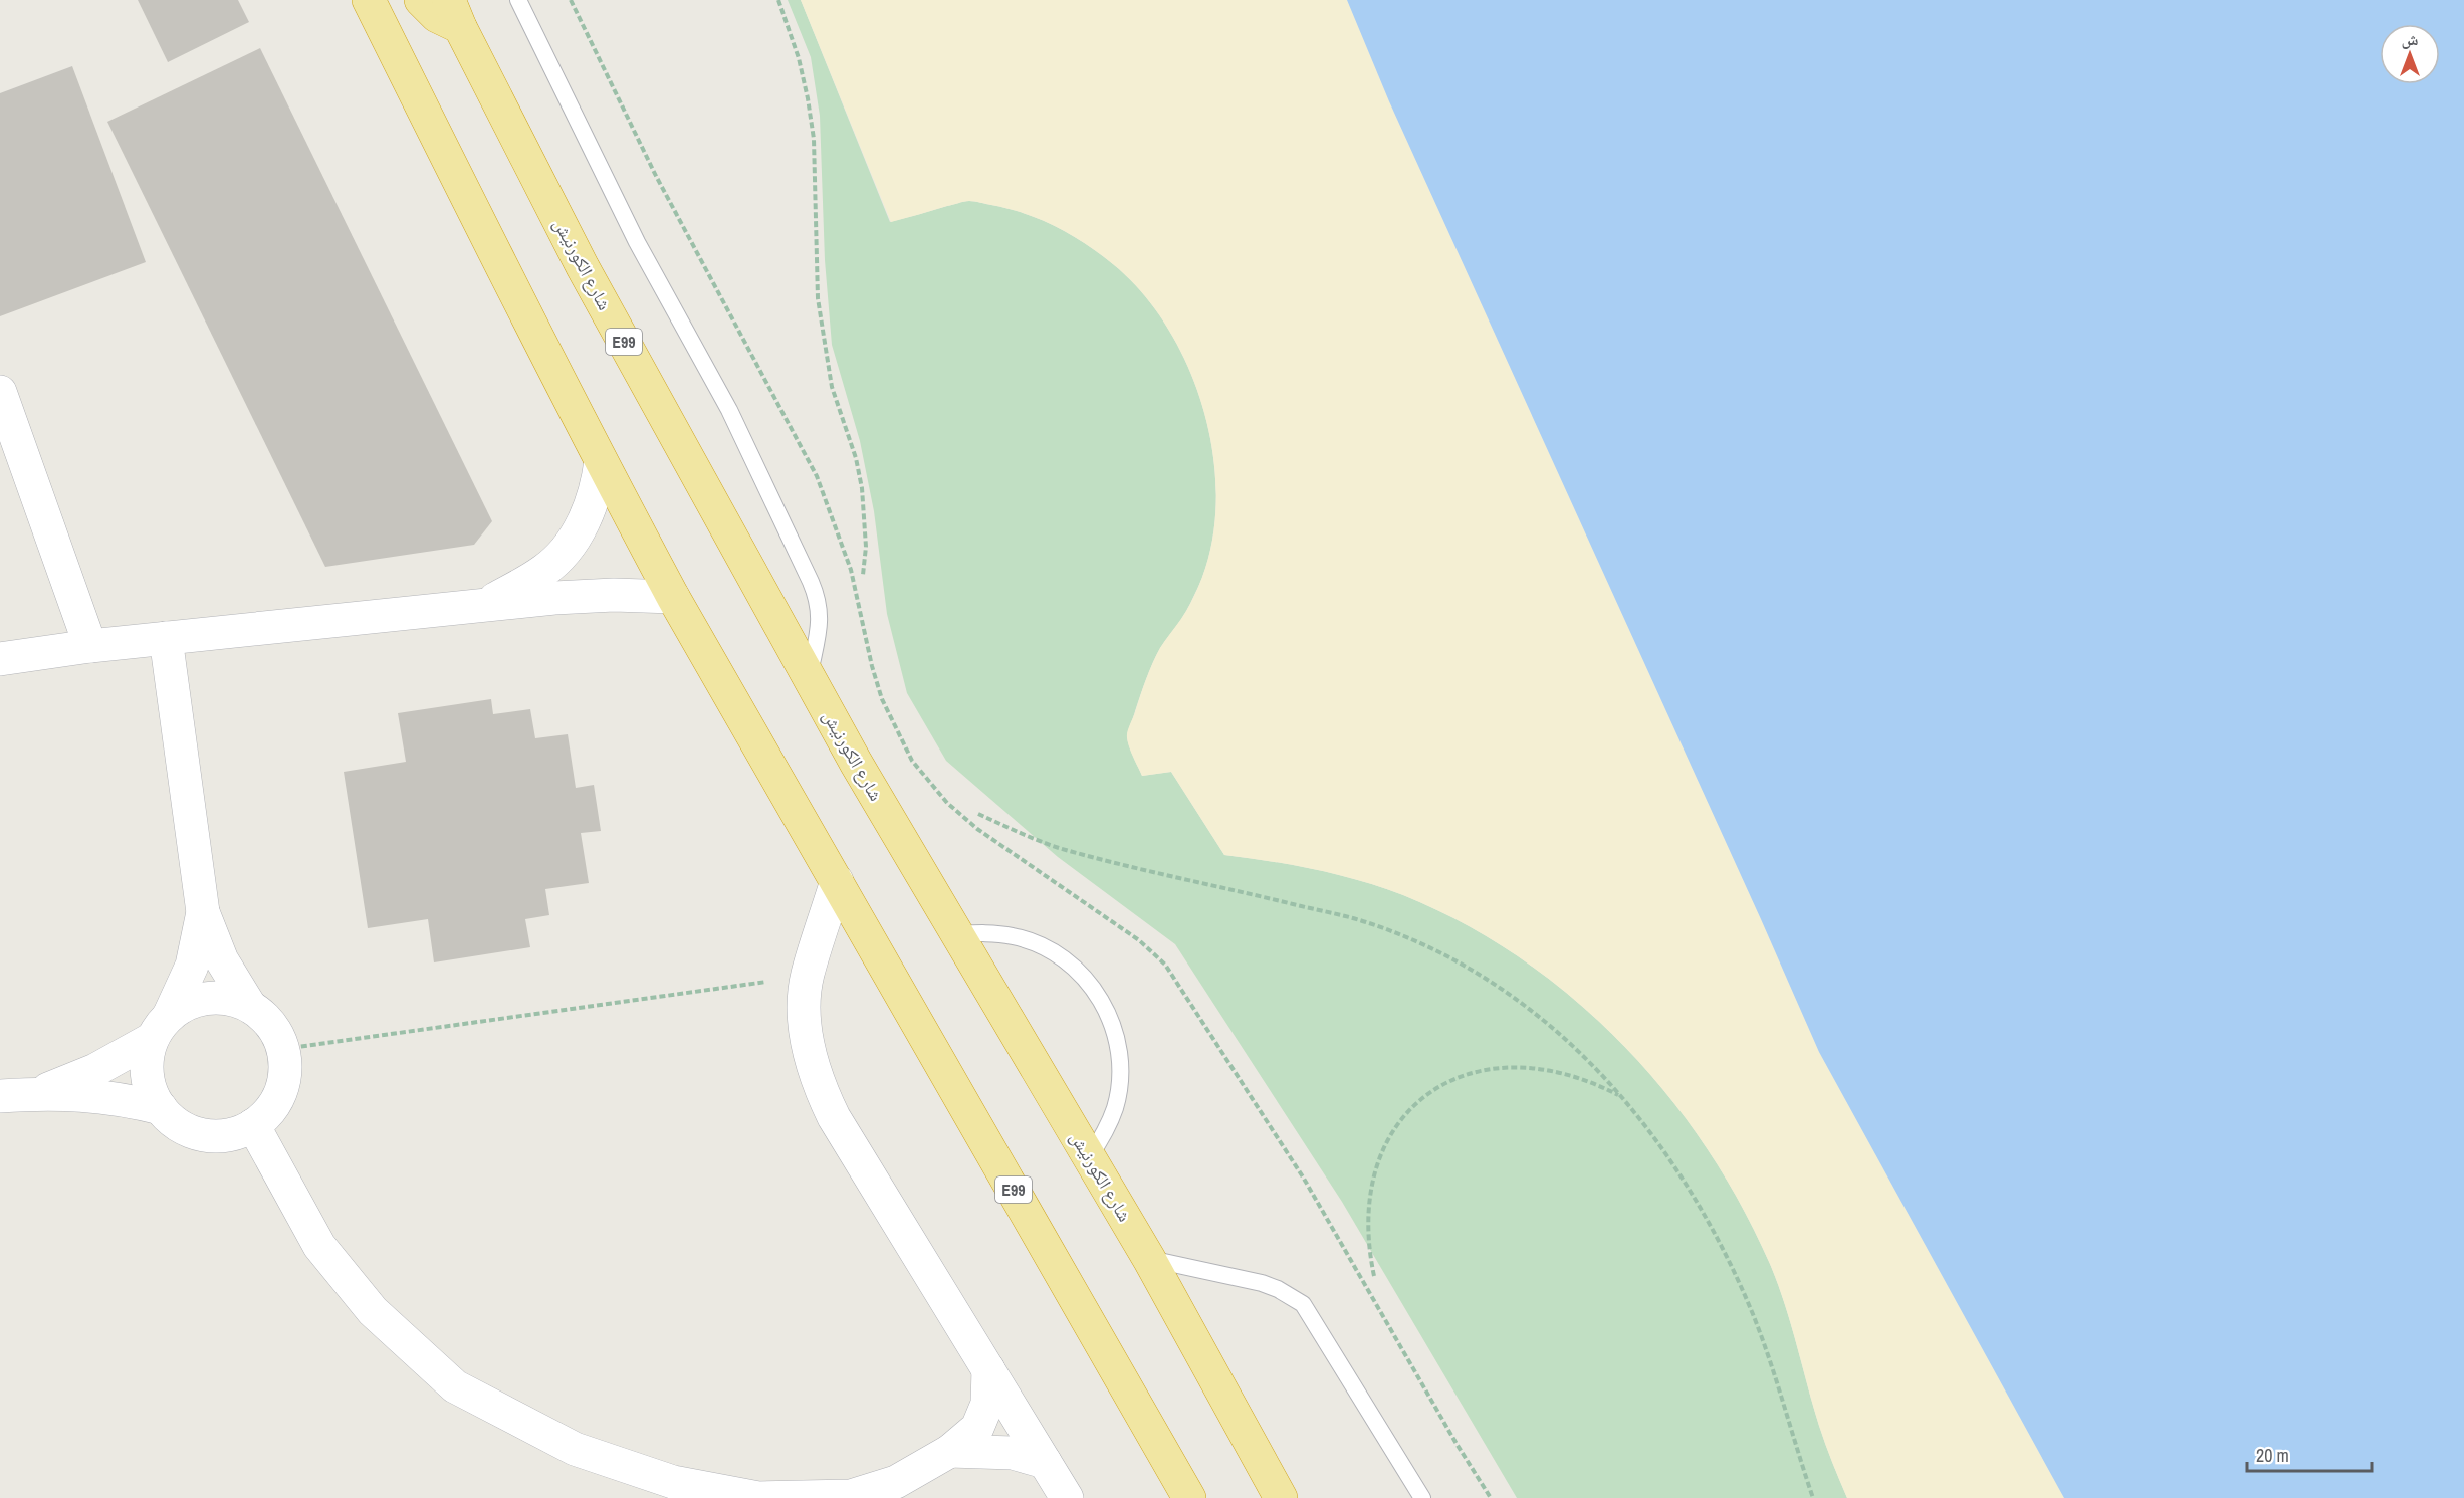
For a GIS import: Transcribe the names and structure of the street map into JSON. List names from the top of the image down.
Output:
{
  "streets": {
    "highway": ["شارع الكورنيش", "E99"]
  },
  "scale_bar": "20 m",
  "north": "top"
}
